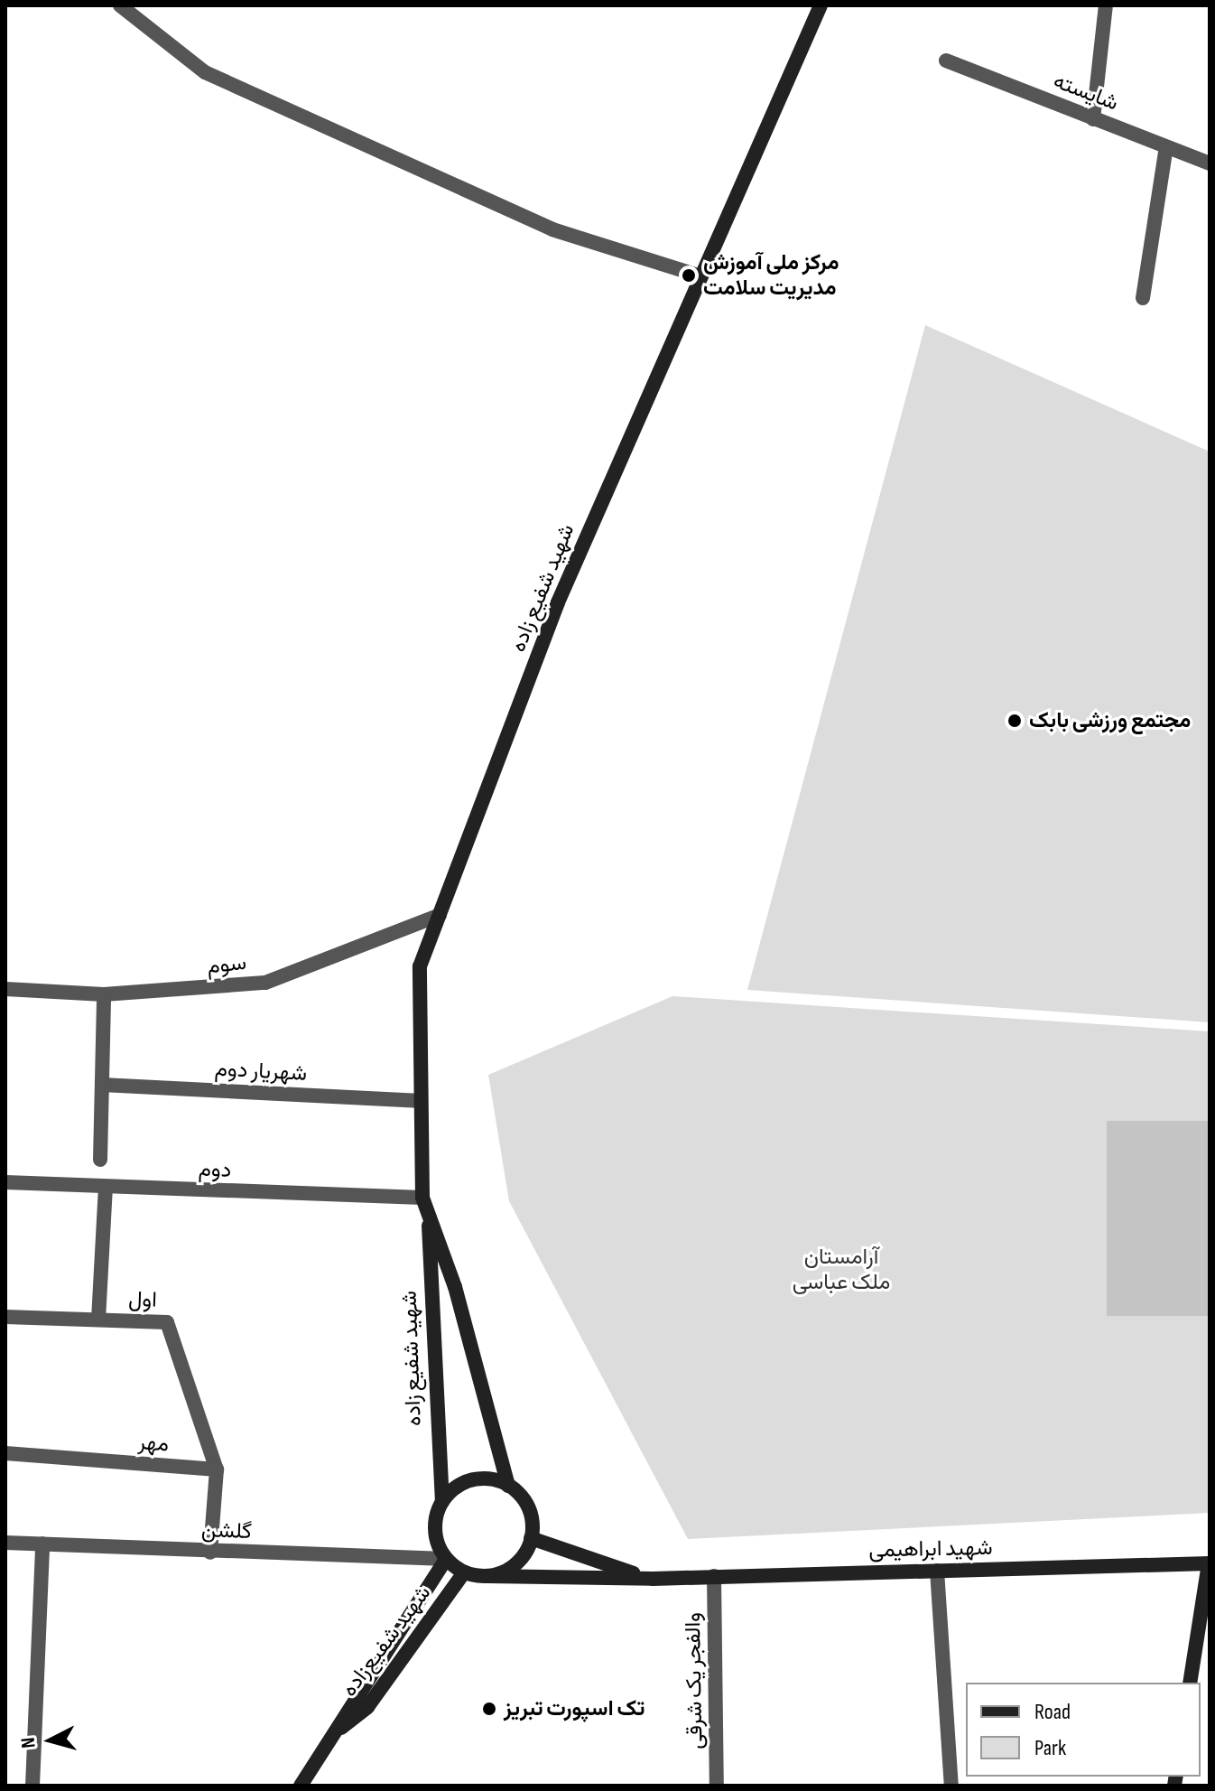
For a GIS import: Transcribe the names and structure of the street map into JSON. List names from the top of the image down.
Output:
{
  "streets": {
    "main road": ["شهید شفیع زاده", "شهید ابراهیمی", "شهید شفیع‌زاده"],
    "street": [
      "شایسته",
      "سوم",
      "شهریار دوم",
      "دوم",
      "اول",
      "مهر",
      "گلشن",
      "والفجر یک شرقی"
    ]
  },
  "crossings": [
    ["شهید شفیع زاده", "سوم"],
    ["شهید شفیع زاده", "شهریار دوم"],
    ["شهید شفیع زاده", "دوم"],
    ["شهید شفیع زاده", "گلشن"],
    ["شهید شفیع زاده", "شهید ابراهیمی"],
    ["شهید شفیع زاده", "شهید شفیع‌زاده"],
    ["اول", "مهر"],
    ["گلشن", "شهید ابراهیمی"],
    ["گلشن", "شهید شفیع‌زاده"],
    ["شهید ابراهیمی", "شهید شفیع‌زاده"],
    ["شهید ابراهیمی", "والفجر یک شرقی"]
  ],
  "parks": ["آرامستان ملک عباسی"],
  "places": ["مركز ملى آموزش مديريت سلامت", "مجتمع ورزشی بابک", "تک اسپورت تبریز"],
  "legend": ["Road", "Park"],
  "north": "left"
}
